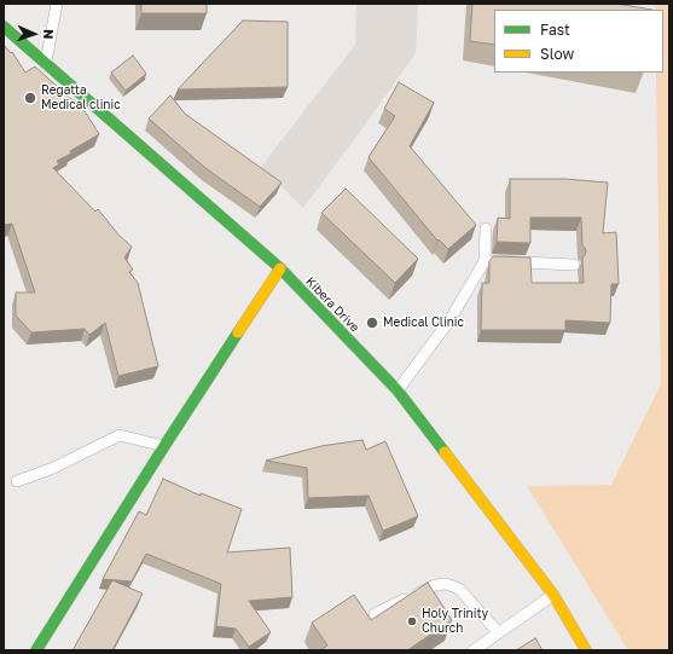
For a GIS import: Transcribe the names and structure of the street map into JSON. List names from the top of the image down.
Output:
{
  "streets": {
    "street": ["Kibera Drive"]
  },
  "places": ["Regatta Medical clinic", "Medical Clinic", "Holy Trinity Church"],
  "legend": ["Fast", "Slow"],
  "north": "right"
}
